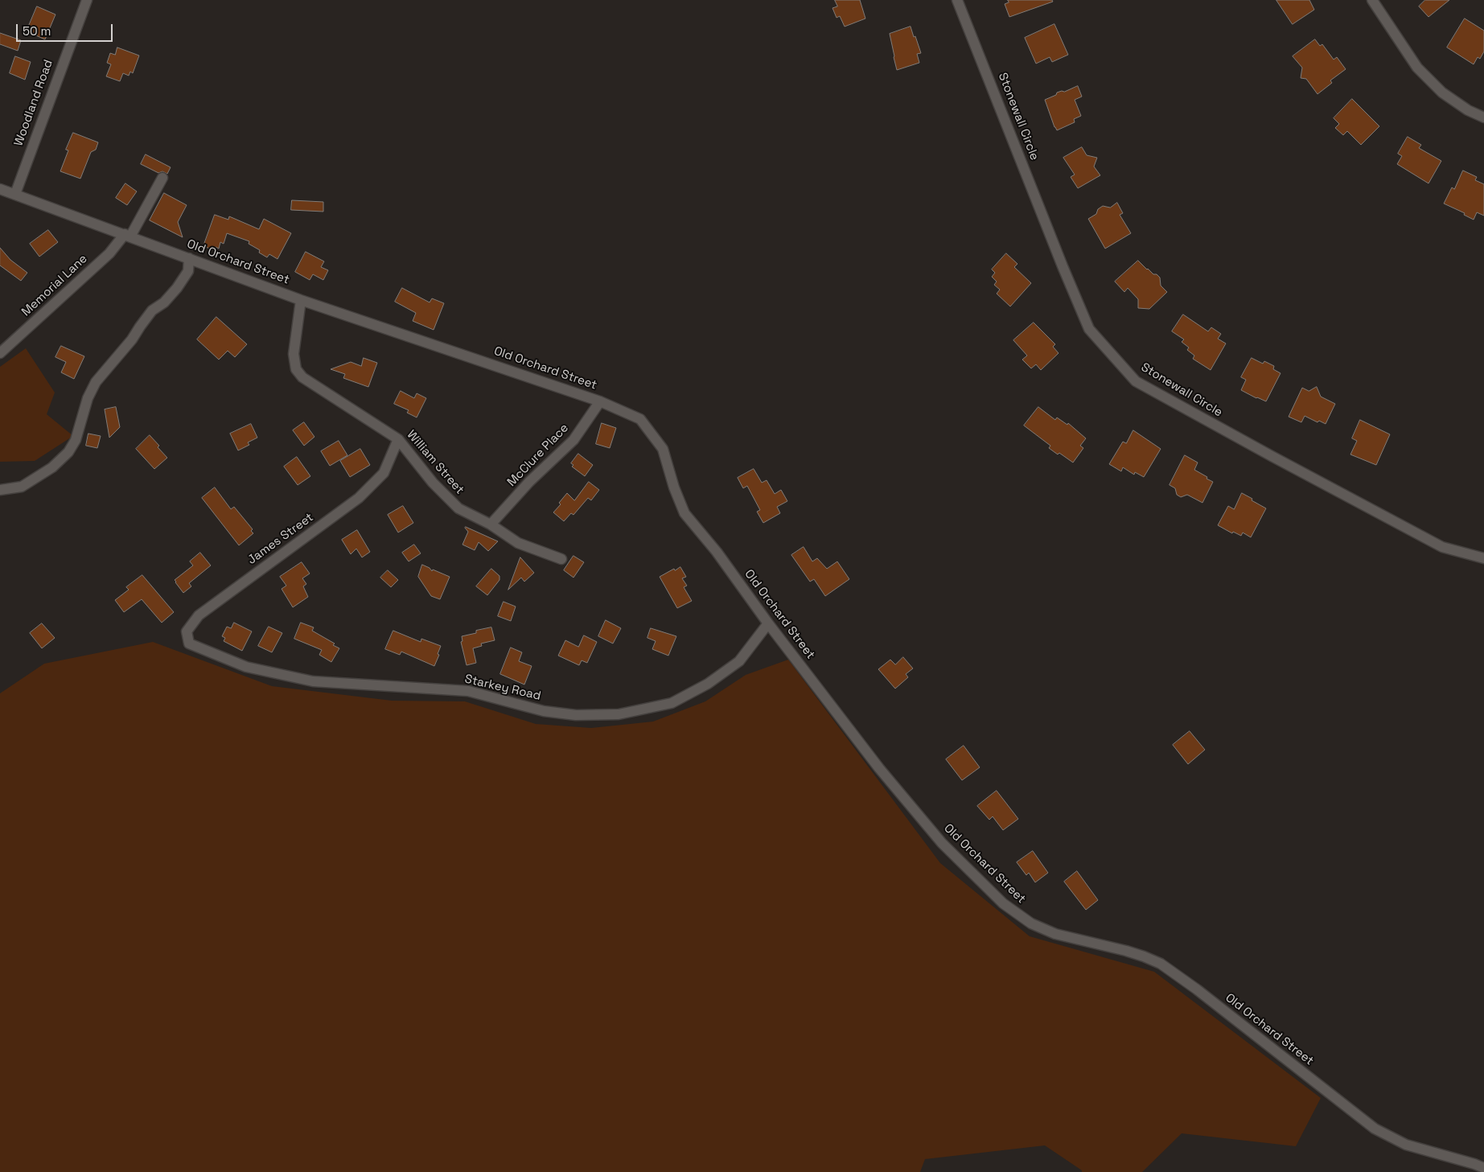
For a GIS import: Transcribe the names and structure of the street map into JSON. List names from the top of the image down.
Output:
{
  "streets": {
    "street": [
      "Woodland Road",
      "Stonewall Circle",
      "Old Orchard Street",
      "Memorial Lane",
      "McClure Place",
      "William Street",
      "James Street",
      "Starkey Road"
    ]
  },
  "crossings": [
    ["Woodland Road", "Old Orchard Street"],
    ["Old Orchard Street", "Memorial Lane"],
    ["Old Orchard Street", "McClure Place"],
    ["Old Orchard Street", "William Street"],
    ["Old Orchard Street", "Starkey Road"],
    ["McClure Place", "William Street"],
    ["William Street", "James Street"],
    ["James Street", "Starkey Road"]
  ],
  "scale_bar": "50 m"
}
